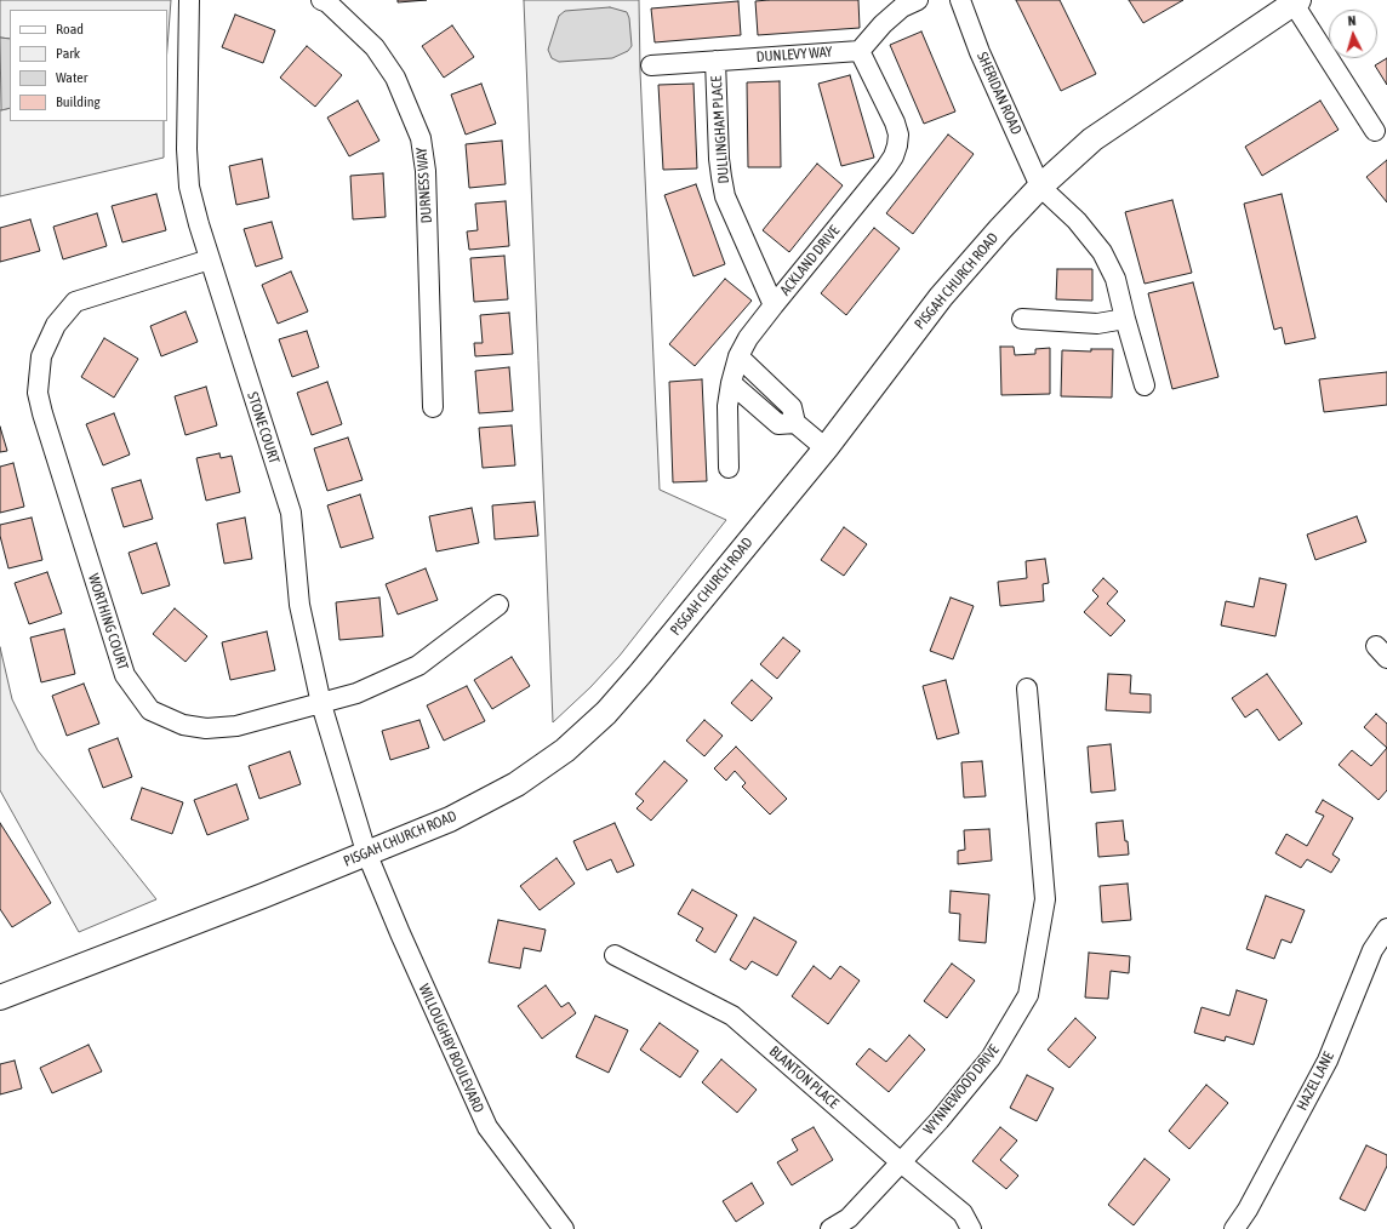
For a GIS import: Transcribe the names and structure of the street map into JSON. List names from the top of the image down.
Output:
{
  "streets": {
    "main road": ["PISGAH CHURCH ROAD"],
    "street": [
      "DUNLEVY WAY",
      "SHERIDAN ROAD",
      "DULLINGHAM PLACE",
      "DURNESS WAY",
      "ACKLAND DRIVE",
      "STONE COURT",
      "WORTHING COURT",
      "WILLOUGHBY BOULEVARD",
      "BLANTON PLACE",
      "HAZEL LANE",
      "WYNNEWOOD DRIVE"
    ]
  },
  "crossings": [
    ["DUNLEVY WAY", "DULLINGHAM PLACE"],
    ["DUNLEVY WAY", "ACKLAND DRIVE"],
    ["SHERIDAN ROAD", "PISGAH CHURCH ROAD"],
    ["DULLINGHAM PLACE", "ACKLAND DRIVE"],
    ["PISGAH CHURCH ROAD", "STONE COURT"],
    ["PISGAH CHURCH ROAD", "WILLOUGHBY BOULEVARD"],
    ["STONE COURT", "WORTHING COURT"],
    ["STONE COURT", "WILLOUGHBY BOULEVARD"],
    ["BLANTON PLACE", "WYNNEWOOD DRIVE"]
  ],
  "legend": [
    "Road",
    "Park",
    "Water",
    "Building"
  ],
  "north": "top"
}
